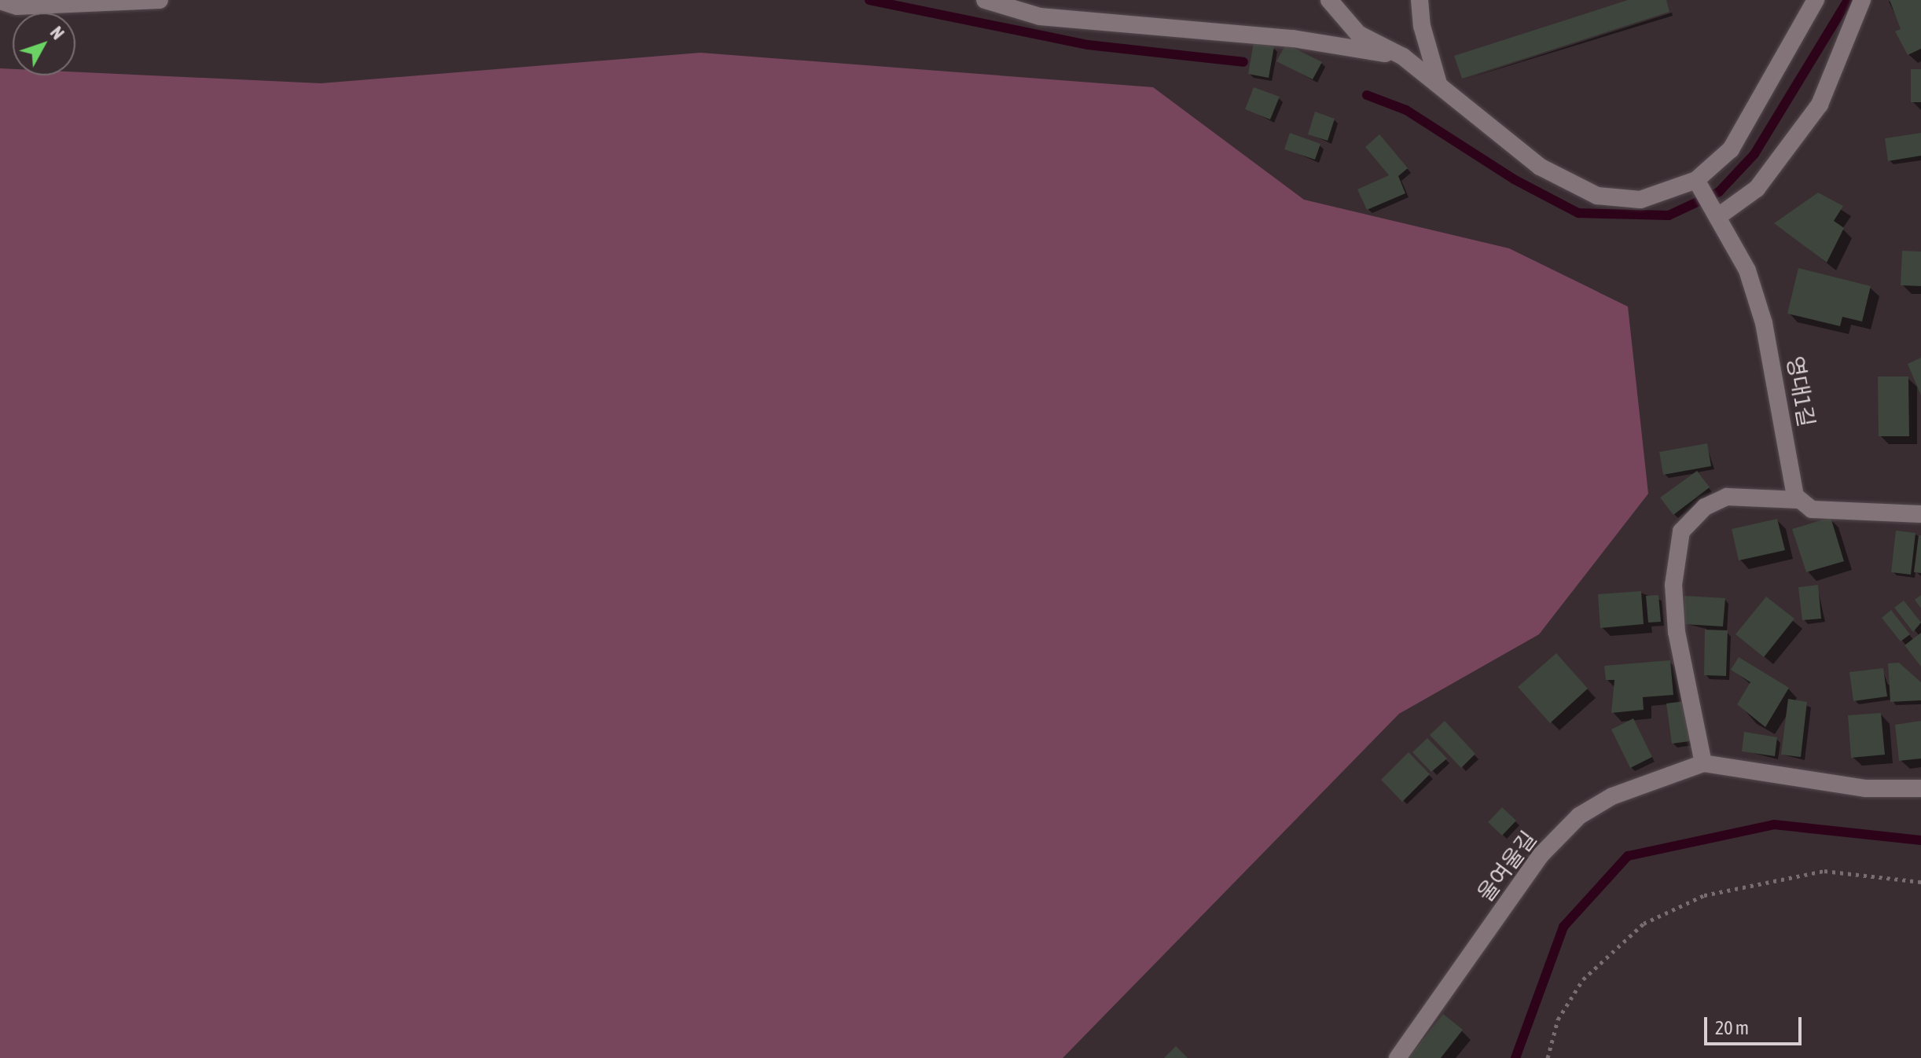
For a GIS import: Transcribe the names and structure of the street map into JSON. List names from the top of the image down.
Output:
{
  "streets": {
    "street": ["영대1길", "울여울길"]
  },
  "scale_bar": "20 m",
  "north": "top right"
}
